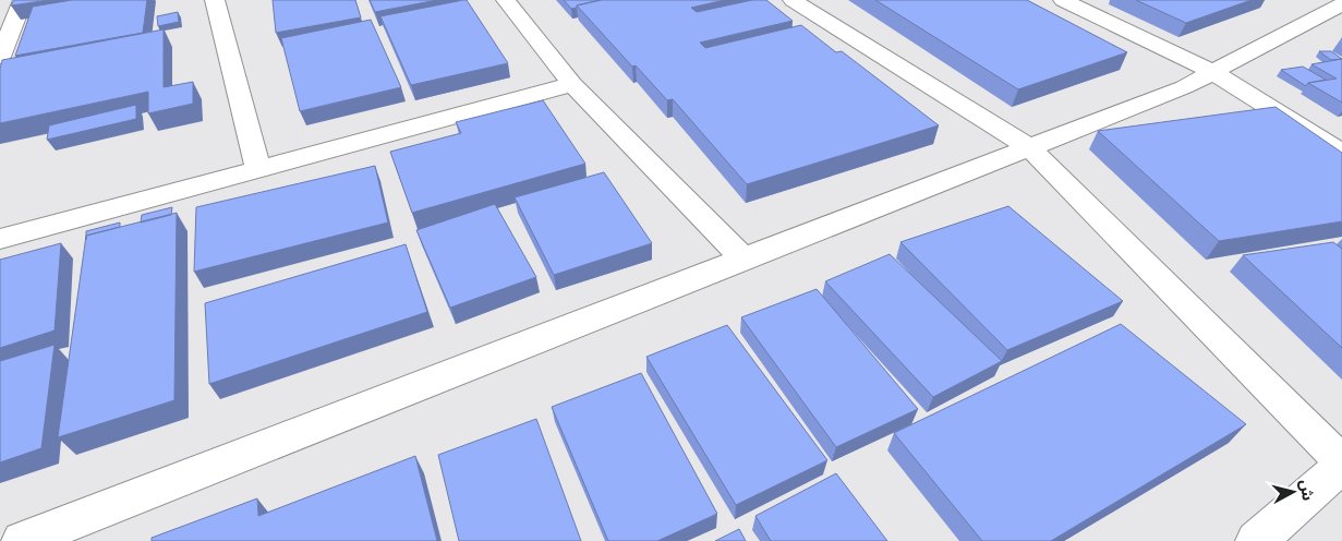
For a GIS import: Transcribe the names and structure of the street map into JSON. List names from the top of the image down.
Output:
{
  "north": "right"
}
